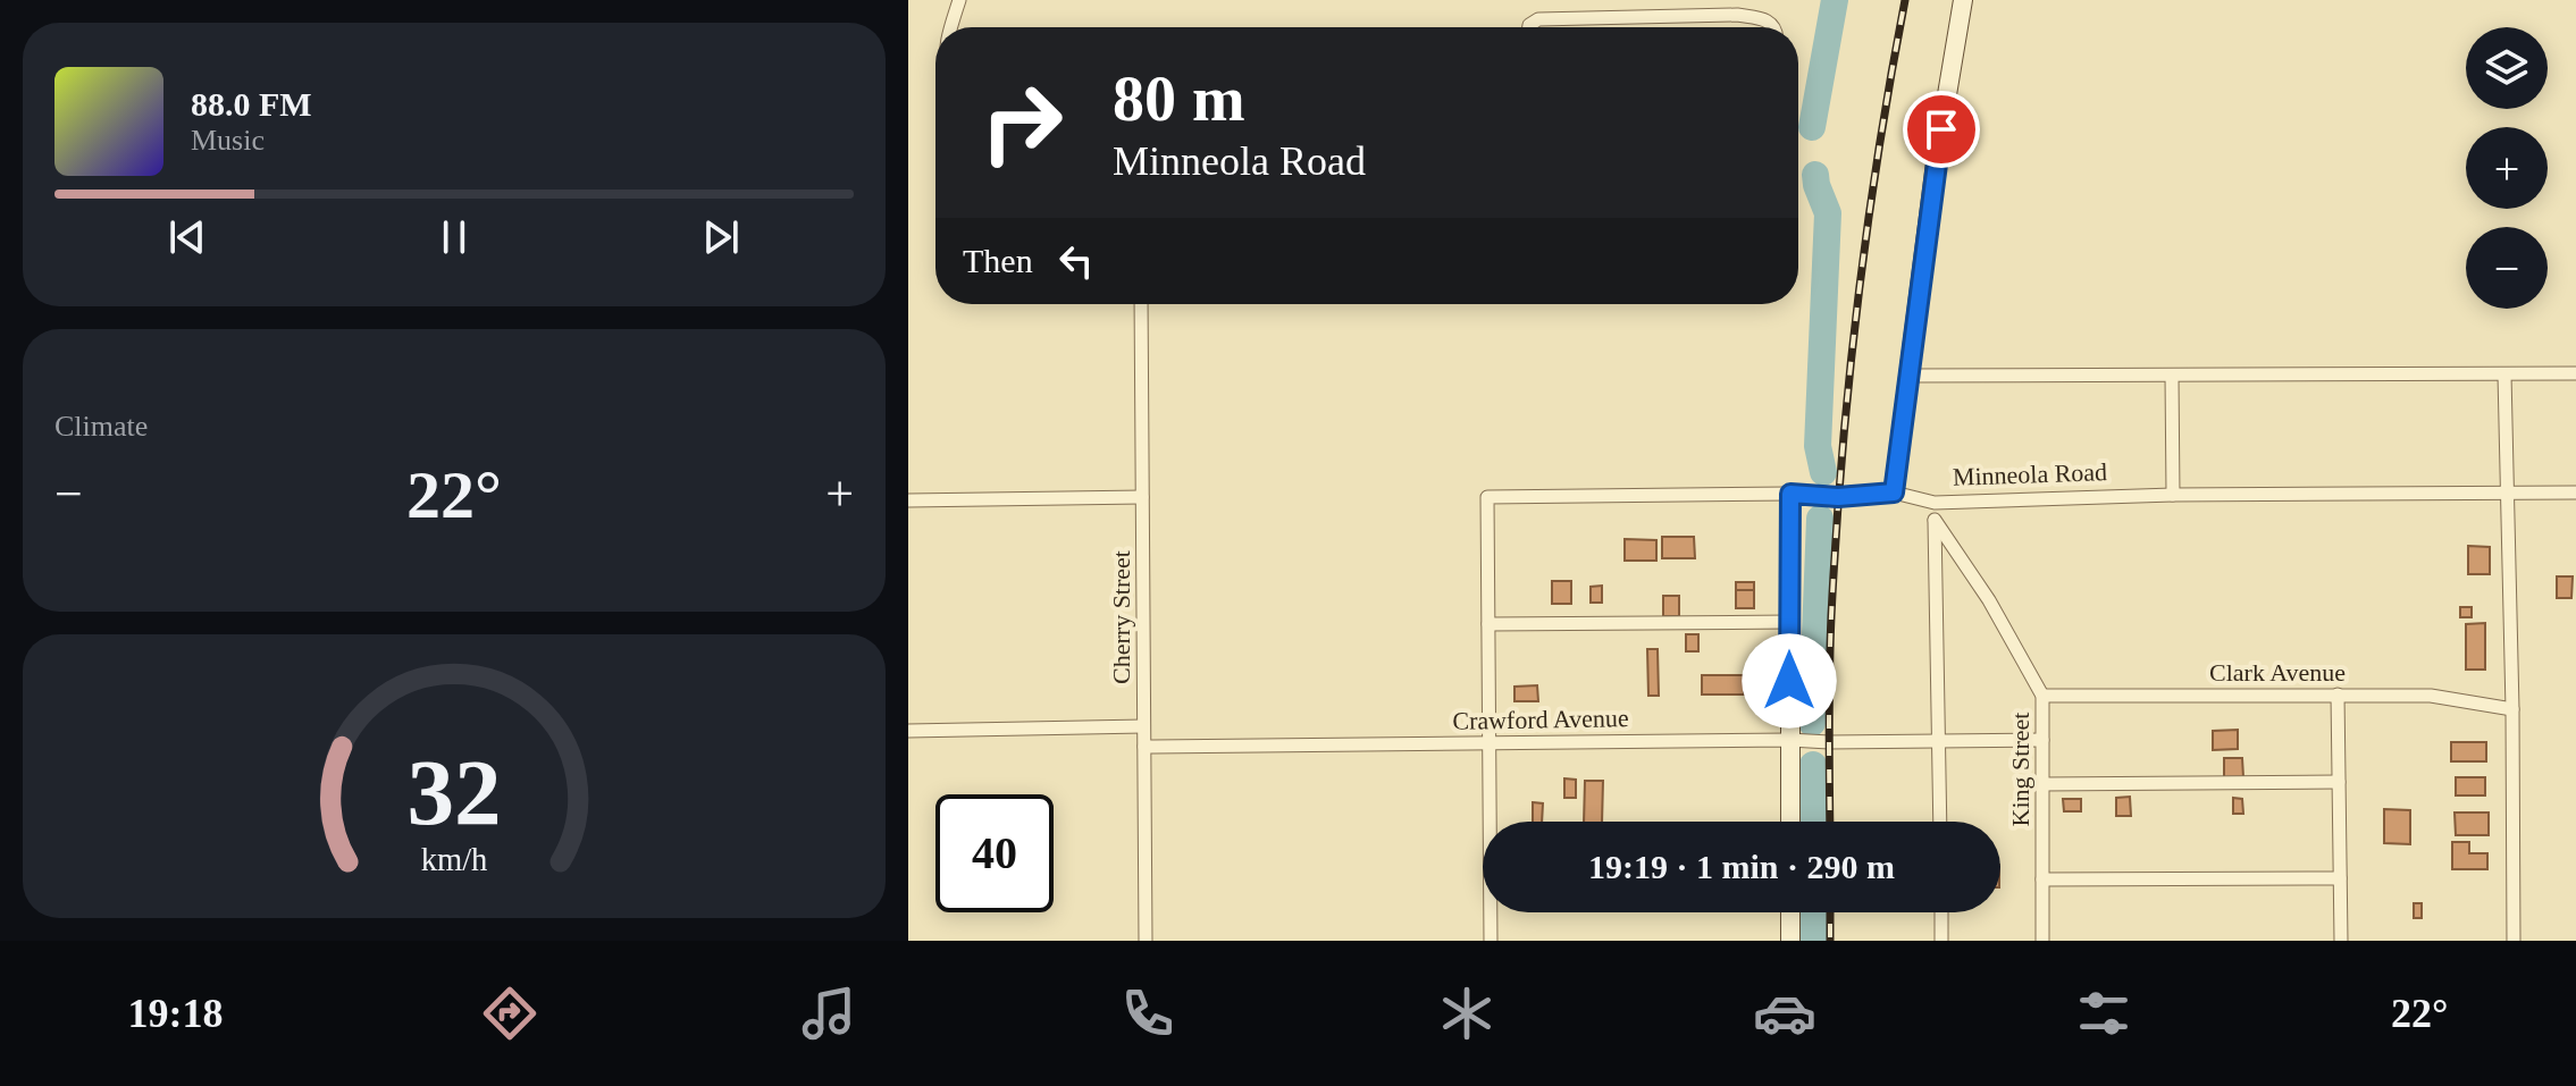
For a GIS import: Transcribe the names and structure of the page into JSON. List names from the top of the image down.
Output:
{
  "streets": {
    "street": [
      "Minneola Road",
      "Cherry Street",
      "Clark Avenue",
      "Crawford Avenue",
      "King Street"
    ]
  },
  "crossings": [
    ["Cherry Street", "Crawford Avenue"],
    ["Clark Avenue", "King Street"],
    ["Crawford Avenue", "King Street"]
  ],
  "page": {
    "map_buttons": ["+", "−"],
    "turn": ["80 m", "Minneola Road"],
    "song": ["88.0 FM", "Music"],
    "then": "Then",
    "tile": "Climate",
    "heat": ["−", "22°", "+"],
    "limit": "40",
    "trip": "19:19 · 1 min · 290 m",
    "tabs": ["19:18", "22°"],
    "gauge": ["32", "km/h"]
  }
}
